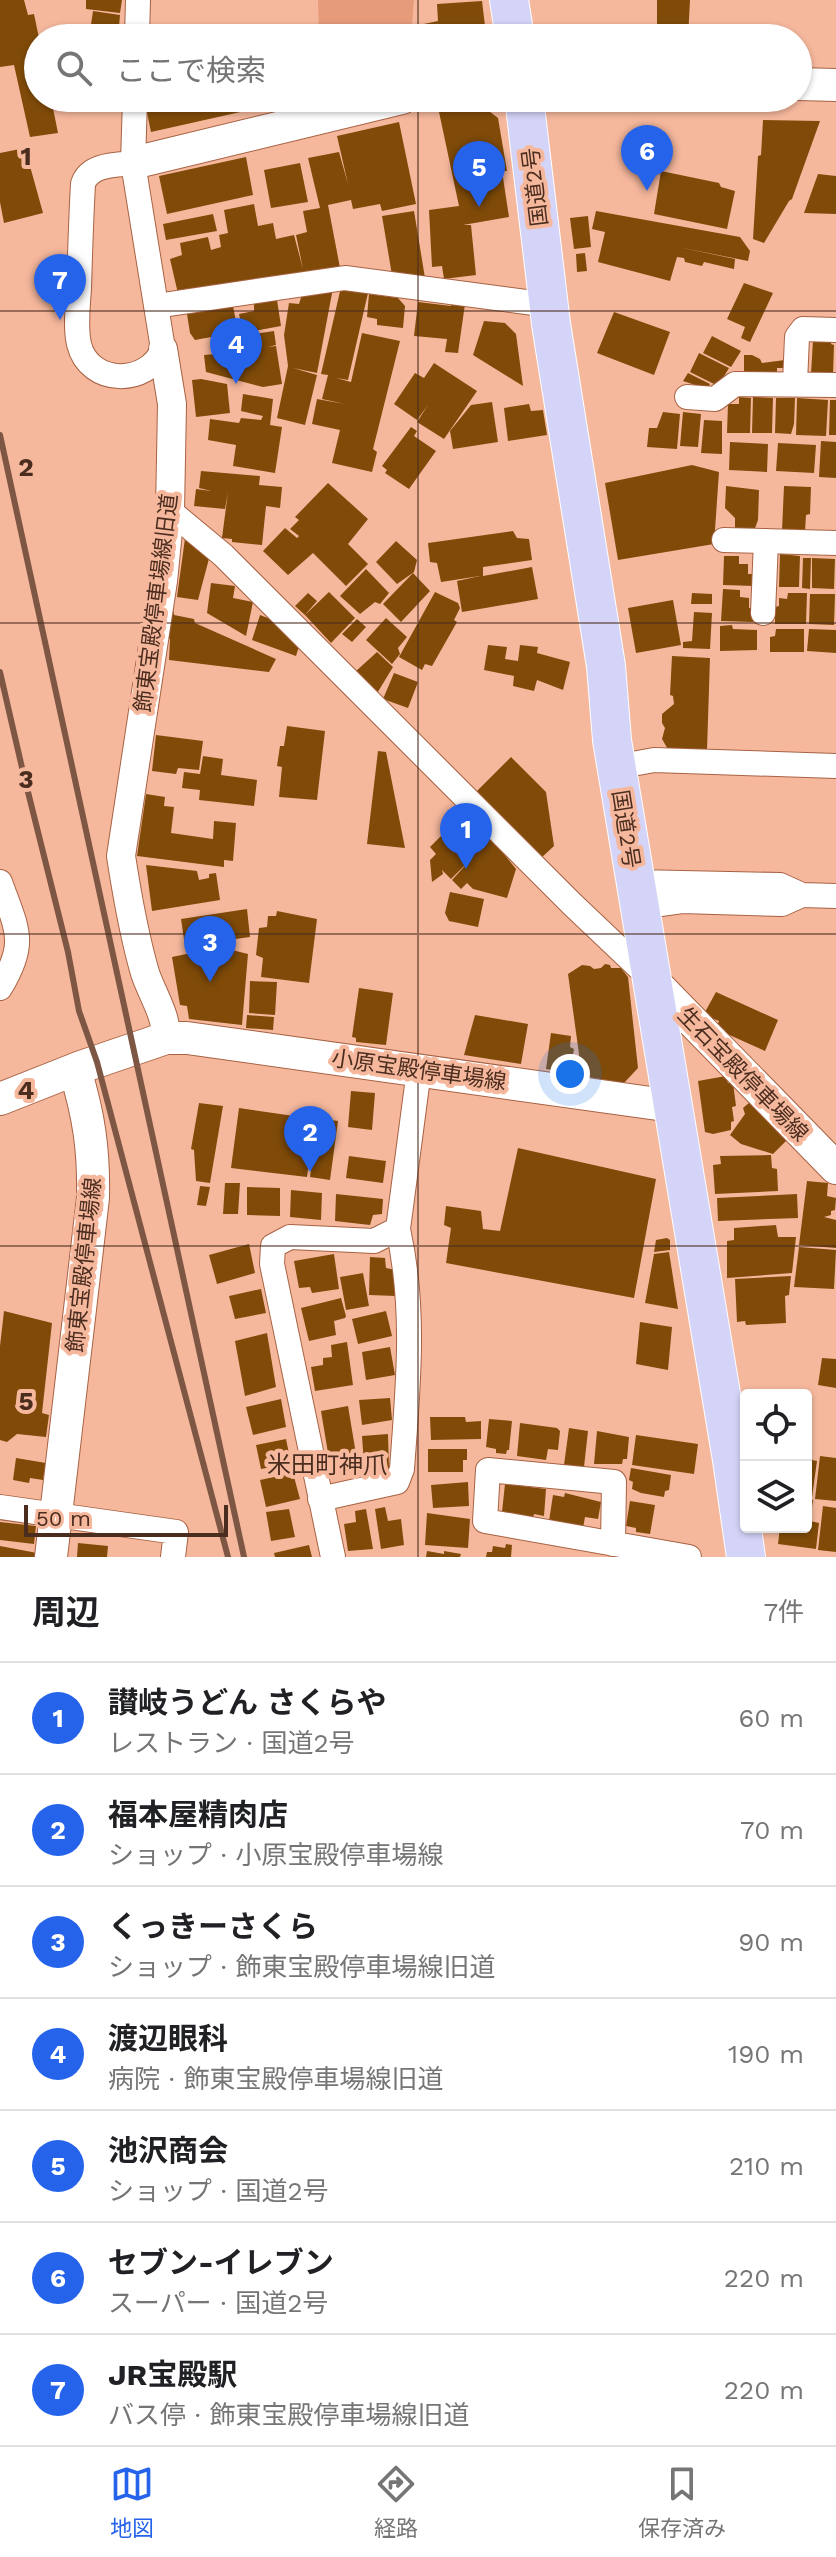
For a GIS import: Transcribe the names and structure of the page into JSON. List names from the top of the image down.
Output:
{
  "streets": {
    "highway": ["国道2号"],
    "main road": ["小原宝殿停車場線", "生石宝殿停車場線", "飾東宝殿停車場線"],
    "street": ["飾東宝殿停車場線旧道"]
  },
  "crossings": [
    ["国道2号", "小原宝殿停車場線"],
    ["国道2号", "生石宝殿停車場線"],
    ["飾東宝殿停車場線旧道", "小原宝殿停車場線"]
  ],
  "districts": ["米田町神爪"],
  "scale_bar": "50 m",
  "page": {
    "search": "ここで検索",
    "pins": [
      "6",
      "5",
      "7",
      "4",
      "1",
      "3",
      "2"
    ],
    "scale": "50 m",
    "heading": ["周辺", "7件"],
    "list": [
      {
        "mark": "1",
        "name": "讃岐うどん さくらや",
        "note": "レストラン · 国道2号",
        "value": "60 m"
      },
      {
        "mark": "2",
        "name": "福本屋精肉店",
        "note": "ショップ · 小原宝殿停車場線",
        "value": "70 m"
      },
      {
        "mark": "3",
        "name": "くっきーさくら",
        "note": "ショップ · 飾東宝殿停車場線旧道",
        "value": "90 m"
      },
      {
        "mark": "4",
        "name": "渡辺眼科",
        "note": "病院 · 飾東宝殿停車場線旧道",
        "value": "190 m"
      },
      {
        "mark": "5",
        "name": "池沢商会",
        "note": "ショップ · 国道2号",
        "value": "210 m"
      },
      {
        "mark": "6",
        "name": "セブン-イレブン",
        "note": "スーパー · 国道2号",
        "value": "220 m"
      },
      {
        "mark": "7",
        "name": "JR宝殿駅",
        "note": "バス停 · 飾東宝殿停車場線旧道",
        "value": "220 m"
      }
    ],
    "nav": ["地図", "経路", "保存済み"]
  },
  "grid": {
    "rows": [
      "1",
      "2",
      "3",
      "4",
      "5"
    ]
  }
}
